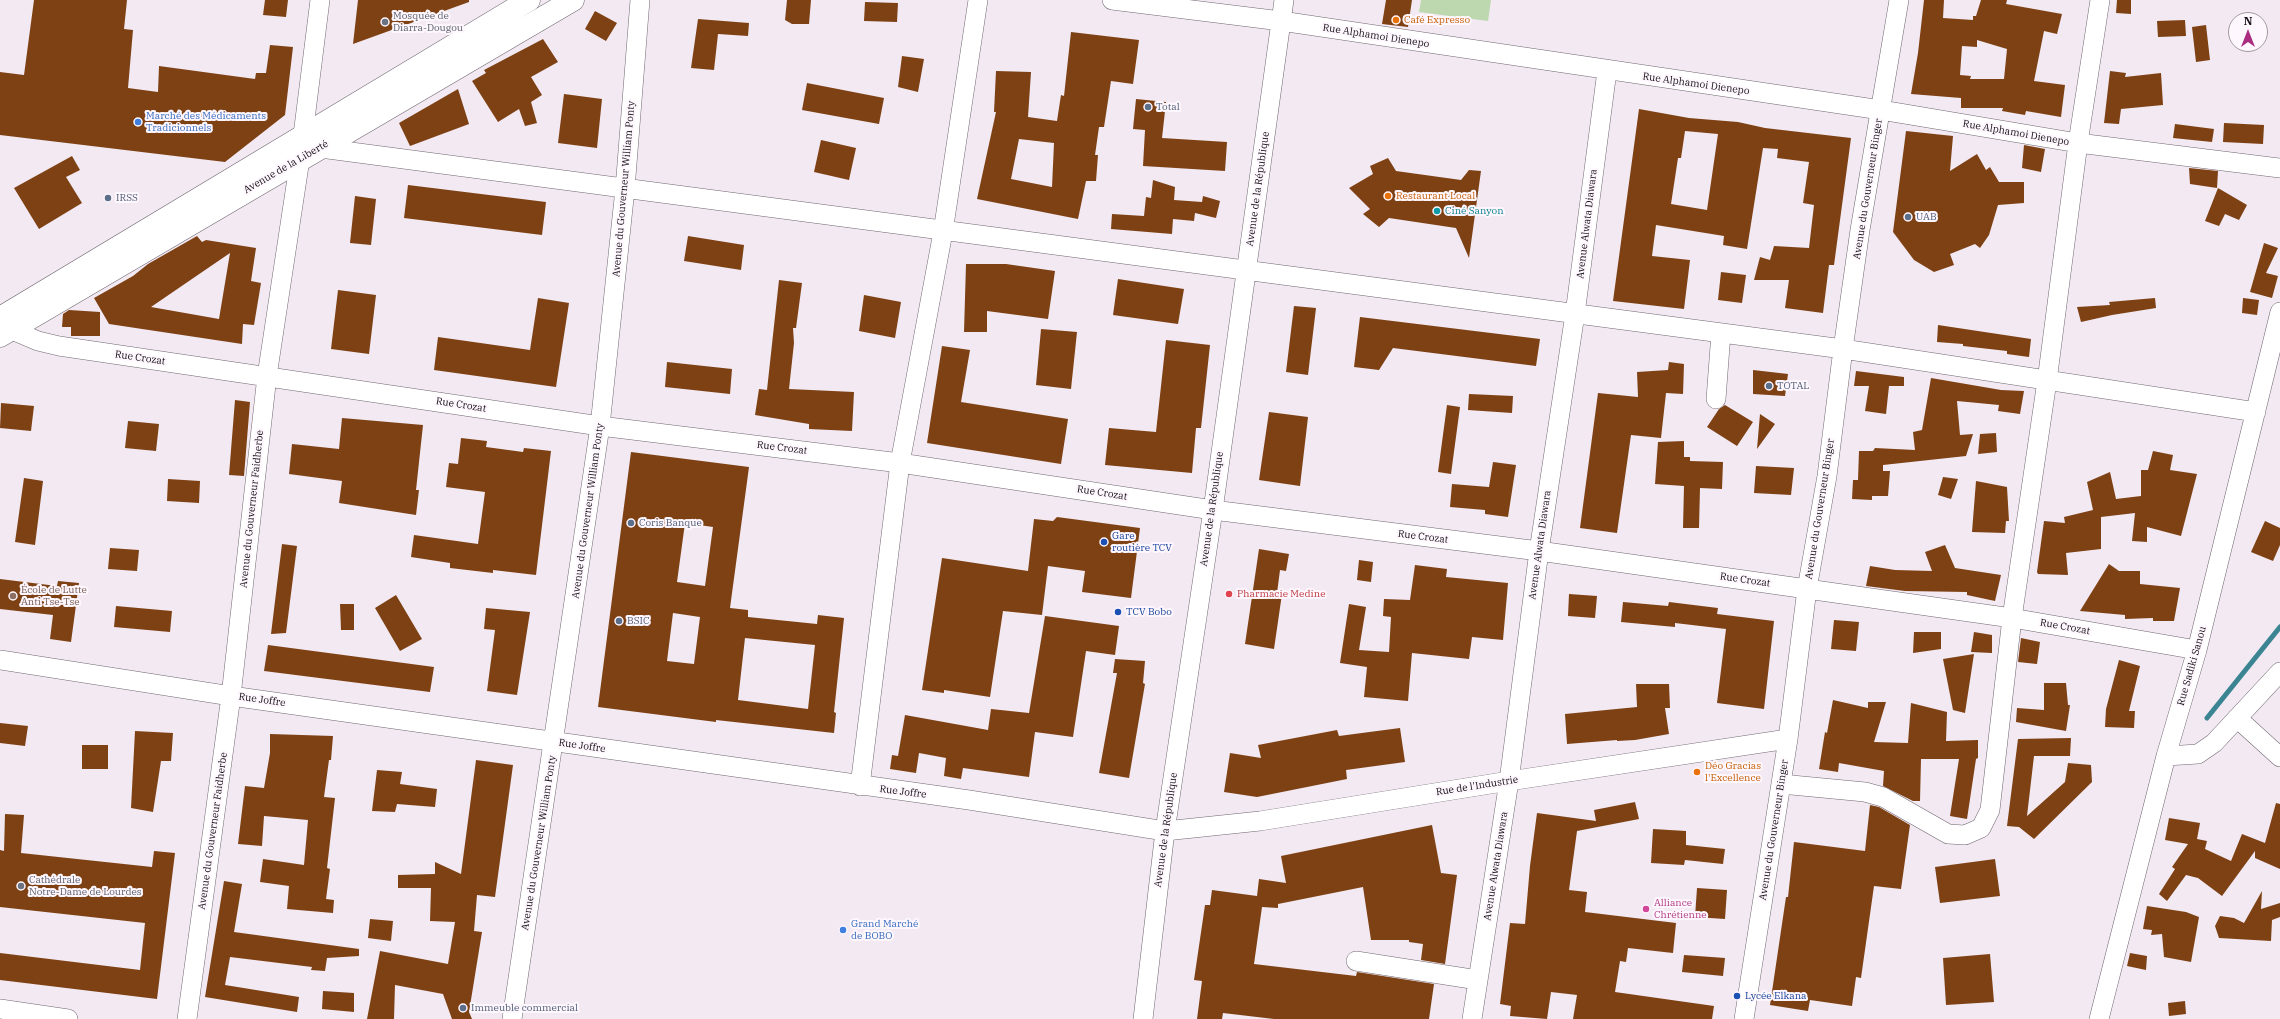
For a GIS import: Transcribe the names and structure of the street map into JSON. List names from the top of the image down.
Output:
{
  "streets": {
    "main road": ["Avenue de la Liberté"],
    "street": [
      "Rue Alphamoi Dienepo",
      "Avenue du Gouverneur William Ponty",
      "Avenue de la République",
      "Avenue du Gouverneur Binger",
      "Avenue Alwata Diawara",
      "Rue Crozat",
      "Avenue du Gouverneur Faidherbe",
      "Rue Sadiki Sanou",
      "Rue Joffre",
      "Rue de l'Industrie"
    ]
  },
  "crossings": [
    ["Rue Alphamoi Dienepo", "Avenue de la République"],
    ["Rue Alphamoi Dienepo", "Avenue du Gouverneur Binger"],
    ["Rue Alphamoi Dienepo", "Avenue Alwata Diawara"],
    ["Avenue de la Liberté", "Rue Crozat"],
    ["Avenue de la Liberté", "Avenue du Gouverneur Faidherbe"],
    ["Avenue du Gouverneur William Ponty", "Rue Crozat"],
    ["Avenue du Gouverneur William Ponty", "Rue Joffre"],
    ["Avenue de la République", "Rue Crozat"],
    ["Avenue de la République", "Rue Joffre"],
    ["Avenue de la République", "Rue de l'Industrie"],
    ["Avenue du Gouverneur Binger", "Rue Crozat"],
    ["Avenue du Gouverneur Binger", "Rue de l'Industrie"],
    ["Avenue Alwata Diawara", "Rue Crozat"],
    ["Avenue Alwata Diawara", "Rue de l'Industrie"],
    ["Rue Crozat", "Avenue du Gouverneur Faidherbe"],
    ["Rue Crozat", "Rue Sadiki Sanou"],
    ["Avenue du Gouverneur Faidherbe", "Rue Joffre"],
    ["Rue Joffre", "Rue de l'Industrie"]
  ],
  "places": [
    "Café Expresso",
    "Mosquée de Diarra-Dougou",
    "Total",
    "Marché des Médicaments Tradicionnels",
    "Restaurant Local",
    "IRSS",
    "Ciné Sanyon",
    "UAB",
    "TOTAL",
    "Coris Banque",
    "Gare routière TCV",
    "Pharmacie Medine",
    "École de Lutte Anti Tse-Tse",
    "TCV Bobo",
    "BSIC",
    "Déo Gracias l'Excellence",
    "Cathédrale Notre-Dame de Lourdes",
    "Alliance Chrétienne",
    "Grand Marché de BOBO",
    "Lycée Elkana",
    "Immeuble commercial"
  ],
  "north": "top"
}
